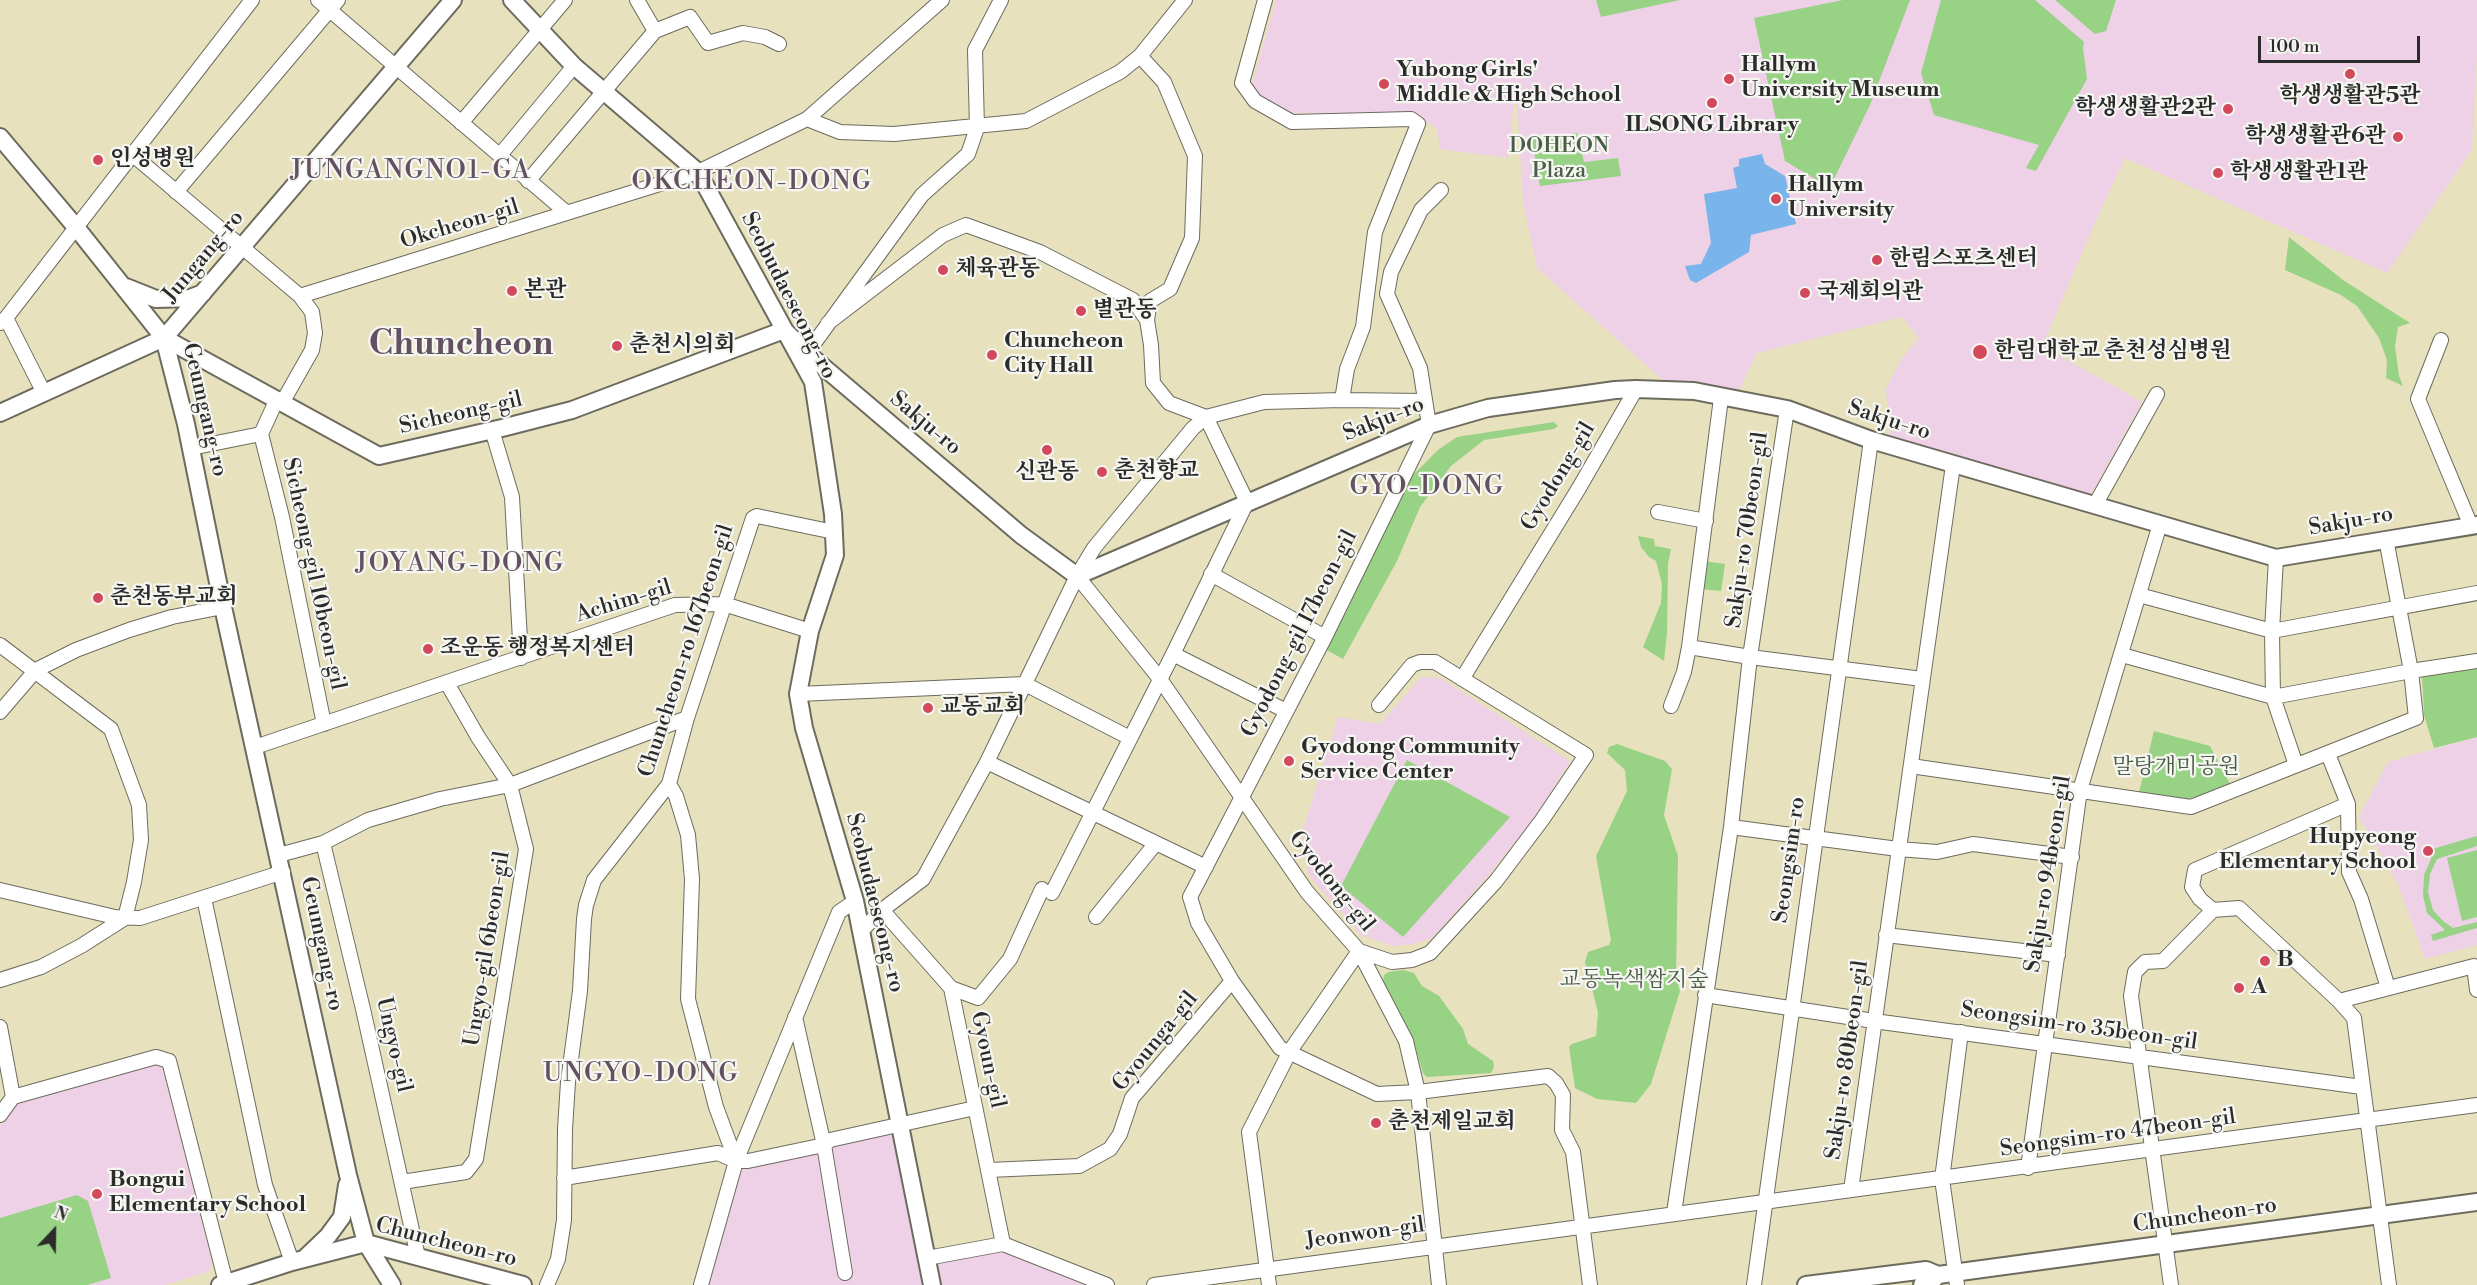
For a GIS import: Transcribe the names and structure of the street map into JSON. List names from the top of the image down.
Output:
{
  "streets": {
    "street": [
      "Okcheon-gil",
      "Jungang-ro",
      "Seobudaeseong-ro",
      "Geumgang-ro",
      "Sicheong-gil",
      "Sakju-ro",
      "Gyodong-gil",
      "Sakju-ro 70beon-gil",
      "Sicheong-gil 10beon-gil",
      "Achim-gil",
      "Gyodong-gil 17beon-gil",
      "Chuncheon-ro 167beon-gil",
      "Seongsim-ro",
      "Sakju-ro 94beon-gil",
      "Ungyo-gil 6beon-gil",
      "Seongsim-ro 35beon-gil",
      "Gyounga-gil",
      "Ungyo-gil",
      "Gyoun-gil",
      "Sakju-ro 80beon-gil",
      "Seongsim-ro 47beon-gil",
      "Chuncheon-ro",
      "Jeonwon-gil"
    ]
  },
  "crossings": [
    ["Okcheon-gil", "Seobudaeseong-ro"],
    ["Jungang-ro", "Geumgang-ro"],
    ["Jungang-ro", "Sicheong-gil"],
    ["Seobudaeseong-ro", "Sicheong-gil"],
    ["Seobudaeseong-ro", "Sakju-ro"],
    ["Seobudaeseong-ro", "Achim-gil"],
    ["Seobudaeseong-ro", "Chuncheon-ro 167beon-gil"],
    ["Geumgang-ro", "Sicheong-gil"],
    ["Geumgang-ro", "Sicheong-gil 10beon-gil"],
    ["Geumgang-ro", "Achim-gil"],
    ["Geumgang-ro", "Chuncheon-ro"],
    ["Sicheong-gil", "Sakju-ro"],
    ["Sicheong-gil", "Sicheong-gil 10beon-gil"],
    ["Sakju-ro", "Gyodong-gil"],
    ["Sakju-ro", "Sakju-ro 70beon-gil"],
    ["Sakju-ro", "Gyodong-gil 17beon-gil"],
    ["Sakju-ro", "Seongsim-ro"],
    ["Sakju-ro", "Sakju-ro 94beon-gil"],
    ["Sakju-ro", "Sakju-ro 80beon-gil"],
    ["Gyodong-gil", "Gyodong-gil 17beon-gil"],
    ["Sakju-ro 70beon-gil", "Seongsim-ro"],
    ["Sakju-ro 70beon-gil", "Jeonwon-gil"],
    ["Sicheong-gil 10beon-gil", "Achim-gil"],
    ["Achim-gil", "Chuncheon-ro 167beon-gil"],
    ["Achim-gil", "Ungyo-gil 6beon-gil"],
    ["Gyodong-gil 17beon-gil", "Gyounga-gil"],
    ["Seongsim-ro", "Seongsim-ro 35beon-gil"],
    ["Seongsim-ro", "Seongsim-ro 47beon-gil"],
    ["Seongsim-ro", "Jeonwon-gil"],
    ["Sakju-ro 94beon-gil", "Seongsim-ro 35beon-gil"],
    ["Sakju-ro 94beon-gil", "Sakju-ro 80beon-gil"],
    ["Sakju-ro 94beon-gil", "Seongsim-ro 47beon-gil"],
    ["Ungyo-gil 6beon-gil", "Ungyo-gil"],
    ["Seongsim-ro 35beon-gil", "Sakju-ro 80beon-gil"],
    ["Gyounga-gil", "Gyoun-gil"],
    ["Ungyo-gil", "Chuncheon-ro"],
    ["Sakju-ro 80beon-gil", "Seongsim-ro 47beon-gil"],
    ["Seongsim-ro 47beon-gil", "Jeonwon-gil"]
  ],
  "districts": [
    "JUNGANGNO1-GA",
    "OKCHEON-DONG",
    "Chuncheon",
    "GYO-DONG",
    "JOYANG-DONG",
    "UNGYO-DONG"
  ],
  "parks": ["DOHEON Plaza", "말탕개미공원", "교동녹색쌈지숲"],
  "places": [
    "학생생활관5관",
    "Hallym University Museum",
    "Yubong Girls' Middle & High School",
    "ILSONG Library",
    "학생생활관2관",
    "학생생활관6관",
    "인성병원",
    "학생생활관1관",
    "Hallym University",
    "한림스포츠센터",
    "체육관동",
    "본관",
    "국제회의관",
    "별관동",
    "춘천시의회",
    "한림대학교 춘천성심병원",
    "Chuncheon City Hall",
    "신관동",
    "춘천향교",
    "춘천동부교회",
    "조운동 행정복지센터",
    "교동교회",
    "Gyodong Community Service Center",
    "Hupyeong Elementary School",
    "B",
    "A",
    "춘천제일교회",
    "Bongui Elementary School"
  ],
  "scale_bar": "100 m",
  "north": "top"
}
